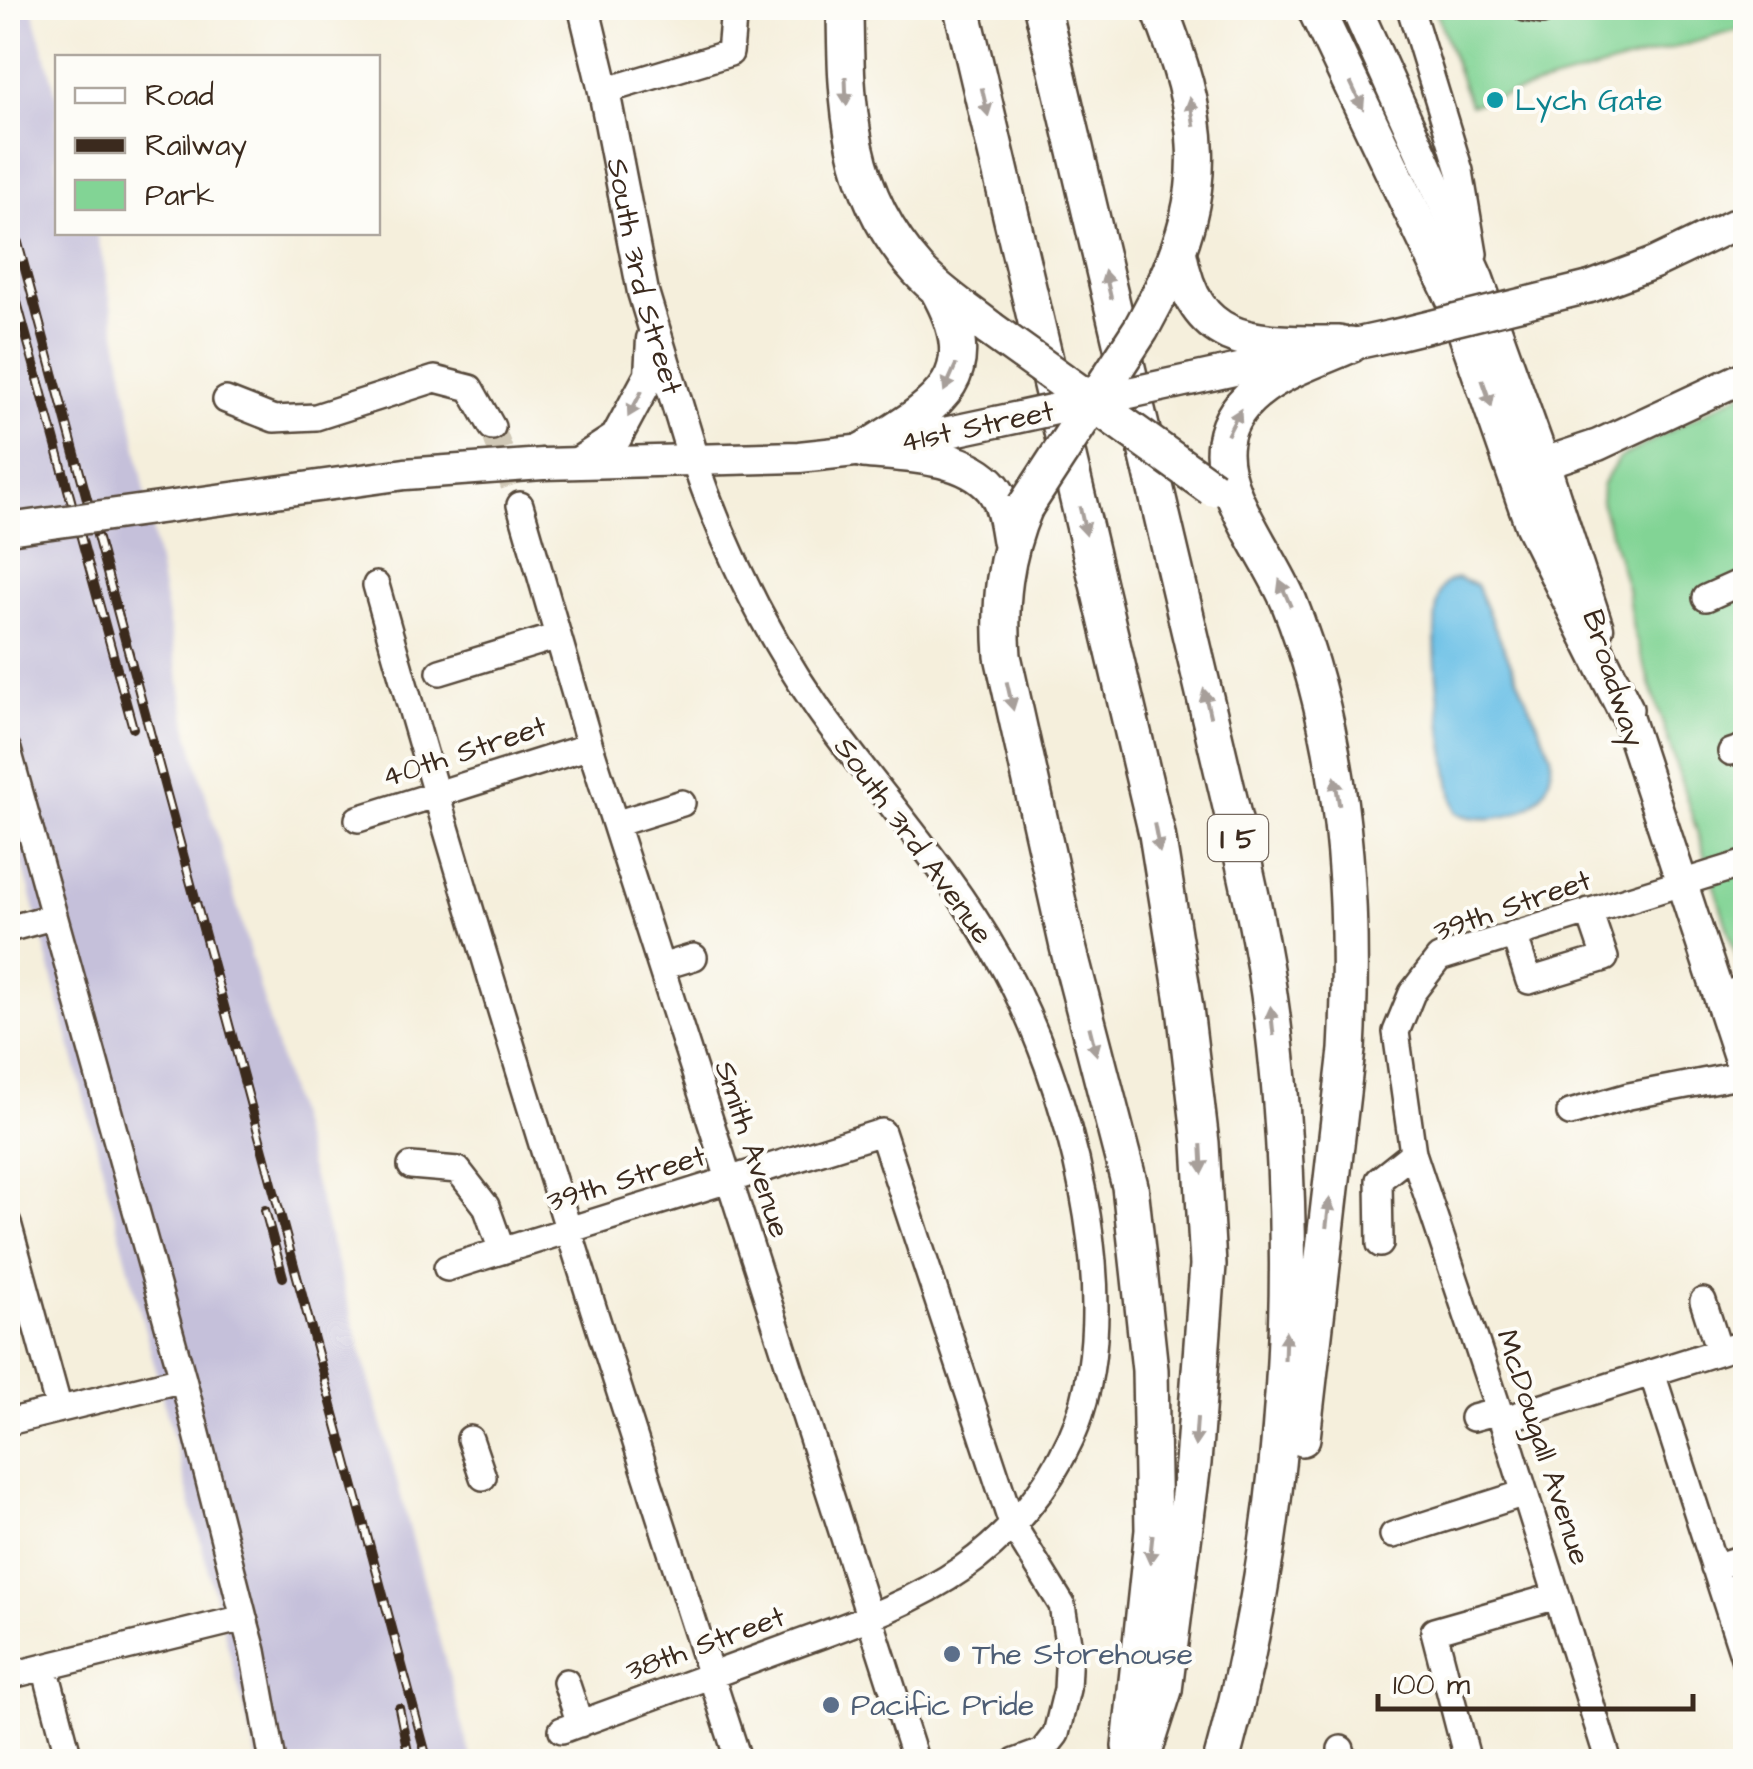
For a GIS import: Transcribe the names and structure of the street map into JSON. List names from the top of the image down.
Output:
{
  "streets": {
    "highway": ["I 5"],
    "main road": ["South 3rd Street", "41st Street", "Broadway"],
    "street": [
      "40th Street",
      "South 3rd Avenue",
      "39th Street",
      "Smith Avenue",
      "McDougall Avenue",
      "38th Street"
    ]
  },
  "crossings": [
    ["South 3rd Street", "41st Street"],
    ["South 3rd Street", "South 3rd Avenue"],
    ["41st Street", "South 3rd Avenue"],
    ["Broadway", "39th Street"],
    ["40th Street", "Smith Avenue"],
    ["South 3rd Avenue", "39th Street"],
    ["South 3rd Avenue", "Smith Avenue"],
    ["South 3rd Avenue", "38th Street"],
    ["39th Street", "Smith Avenue"],
    ["39th Street", "McDougall Avenue"],
    ["Smith Avenue", "38th Street"]
  ],
  "places": ["Lych Gate", "The Storehouse", "Pacific Pride"],
  "legend": ["Road", "Railway", "Park"],
  "scale_bar": "100 m"
}
